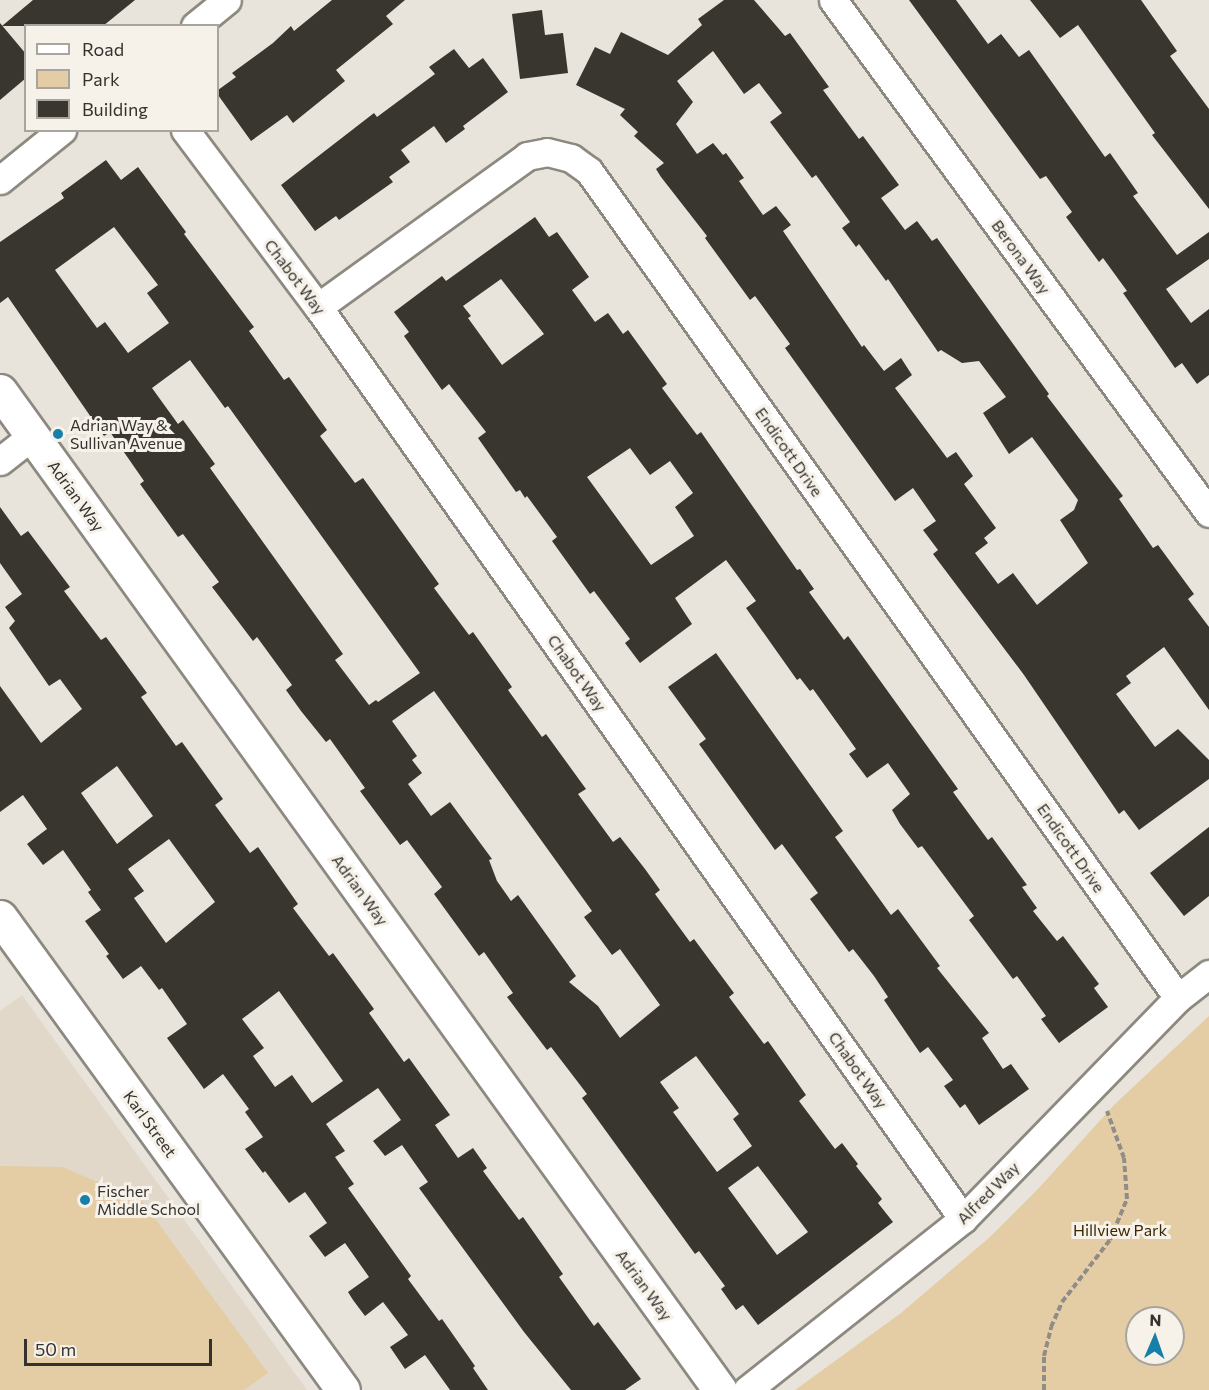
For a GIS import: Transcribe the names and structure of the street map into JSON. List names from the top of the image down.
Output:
{
  "streets": {
    "street": [
      "Berona Way",
      "Chabot Way",
      "Endicott Drive",
      "Adrian Way",
      "Karl Street",
      "Alfred Way"
    ]
  },
  "crossings": [
    ["Chabot Way", "Endicott Drive"],
    ["Chabot Way", "Alfred Way"],
    ["Endicott Drive", "Alfred Way"]
  ],
  "parks": ["Hillview Park"],
  "places": ["Adrian Way & Sullivan Avenue", "Fischer Middle School"],
  "legend": ["Road", "Park", "Building"],
  "scale_bar": "50 m",
  "north": "top"
}
